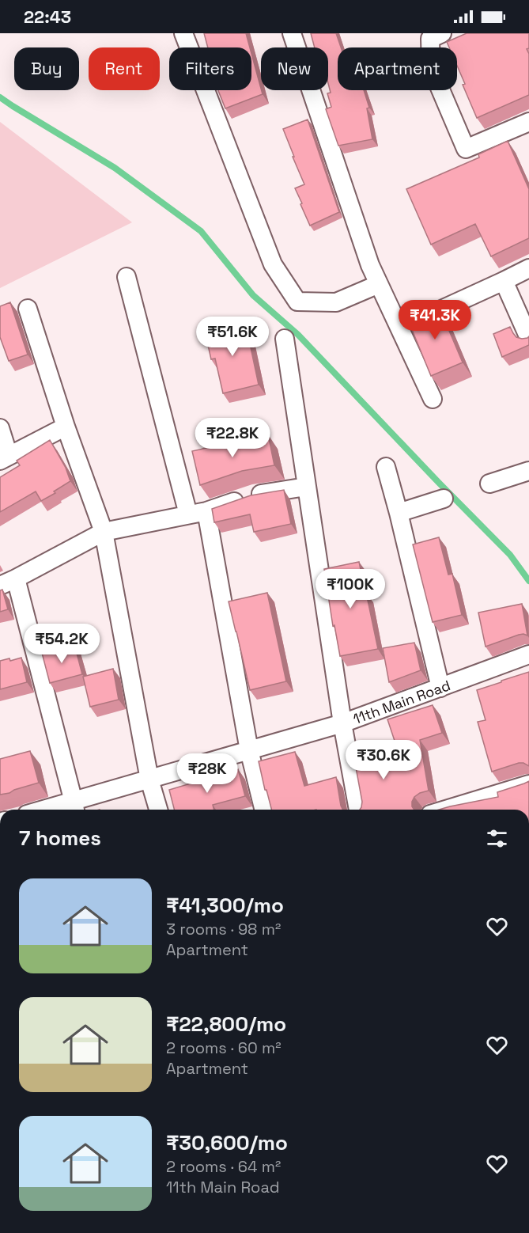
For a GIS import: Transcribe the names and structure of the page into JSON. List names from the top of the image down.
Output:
{
  "streets": {
    "street": ["11th Main Road"]
  },
  "page": {
    "status": "22:43",
    "chip": [
      "Buy",
      "Rent",
      "Filters",
      "New",
      "Apartment"
    ],
    "price": [
      "₹41.3K",
      "₹51.6K",
      "₹22.8K",
      "₹100K",
      "₹54.2K",
      "₹30.6K",
      "₹28K"
    ],
    "heading": "7 homes",
    "list": [
      {
        "name": "₹41,300/mo",
        "note": "3 rooms · 98 m² · Apartment"
      },
      {
        "name": "₹22,800/mo",
        "note": "2 rooms · 60 m² · Apartment"
      },
      {
        "name": "₹30,600/mo",
        "note": "2 rooms · 64 m² · 11th Main Road"
      }
    ]
  }
}
